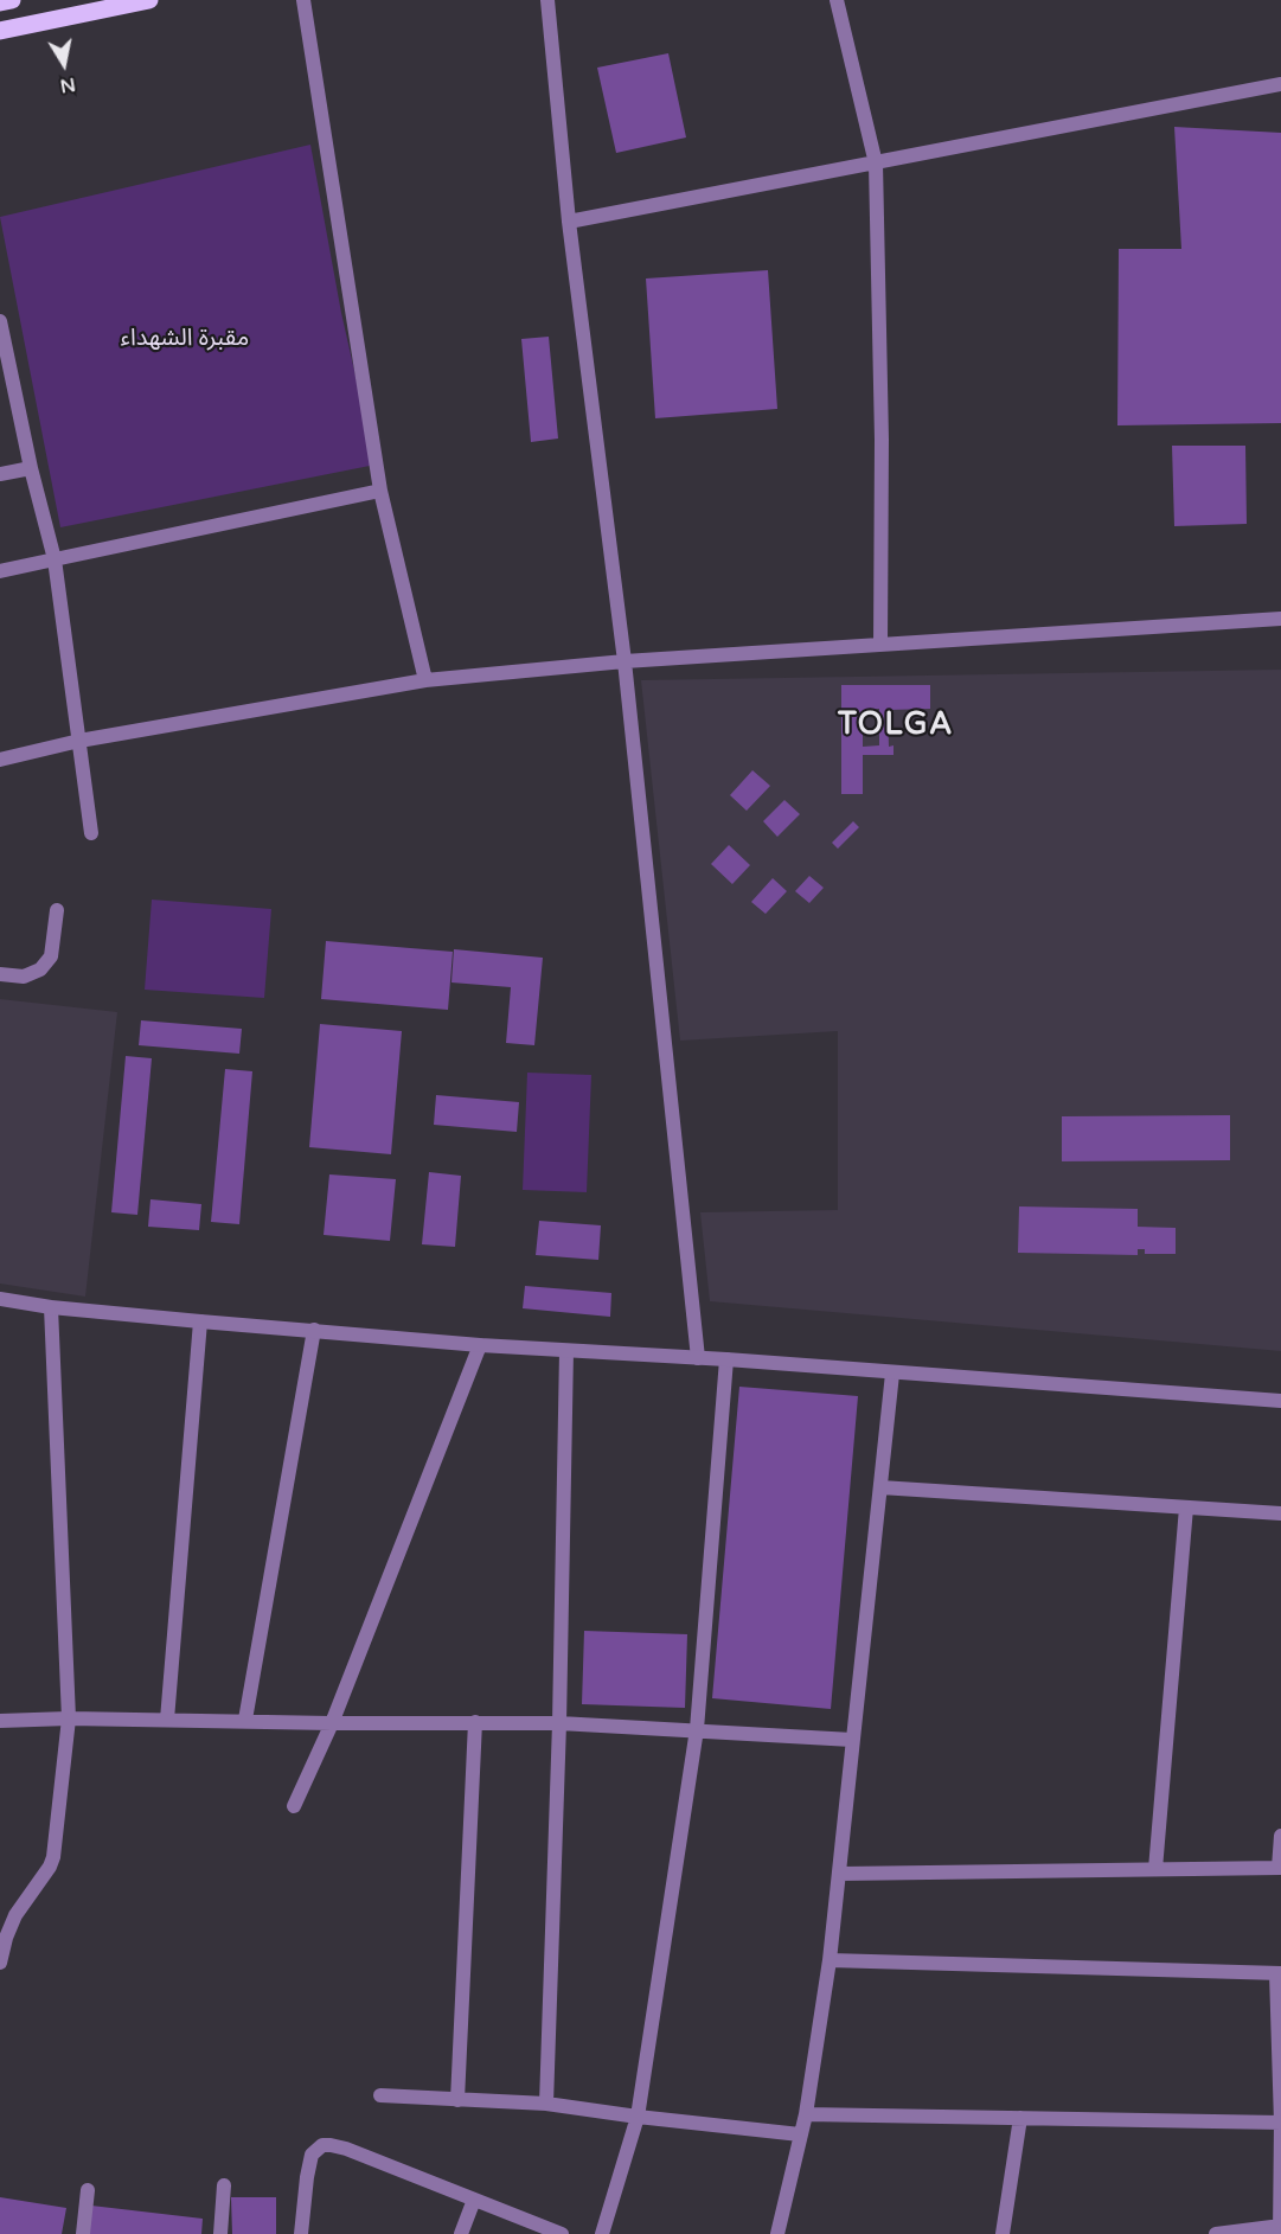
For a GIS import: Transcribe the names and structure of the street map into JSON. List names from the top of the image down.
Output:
{
  "districts": ["TOLGA"],
  "parks": ["مقبرة الشهداء"],
  "north": "bottom"
}
